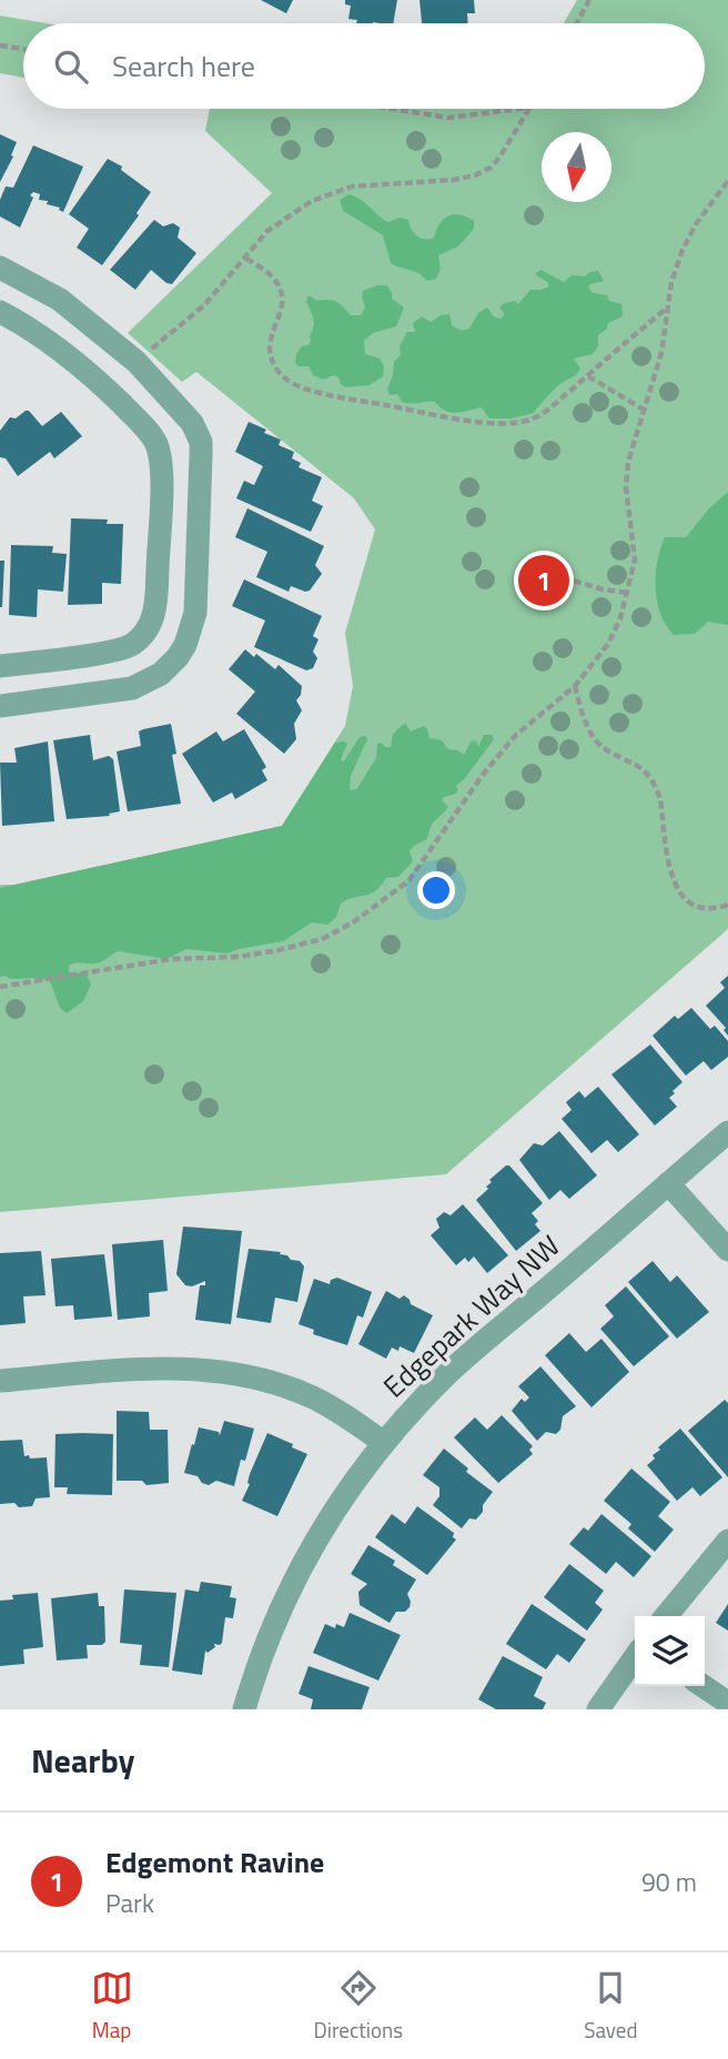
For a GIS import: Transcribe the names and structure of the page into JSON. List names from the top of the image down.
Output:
{
  "streets": {
    "street": ["Edgepark Way NW"]
  },
  "north": "bottom",
  "page": {
    "search": "Search here",
    "pins": "1",
    "heading": "Nearby",
    "list": [
      {
        "mark": "1",
        "name": "Edgemont Ravine",
        "note": "Park",
        "value": "90 m"
      }
    ],
    "nav": ["Map", "Directions", "Saved"]
  }
}
